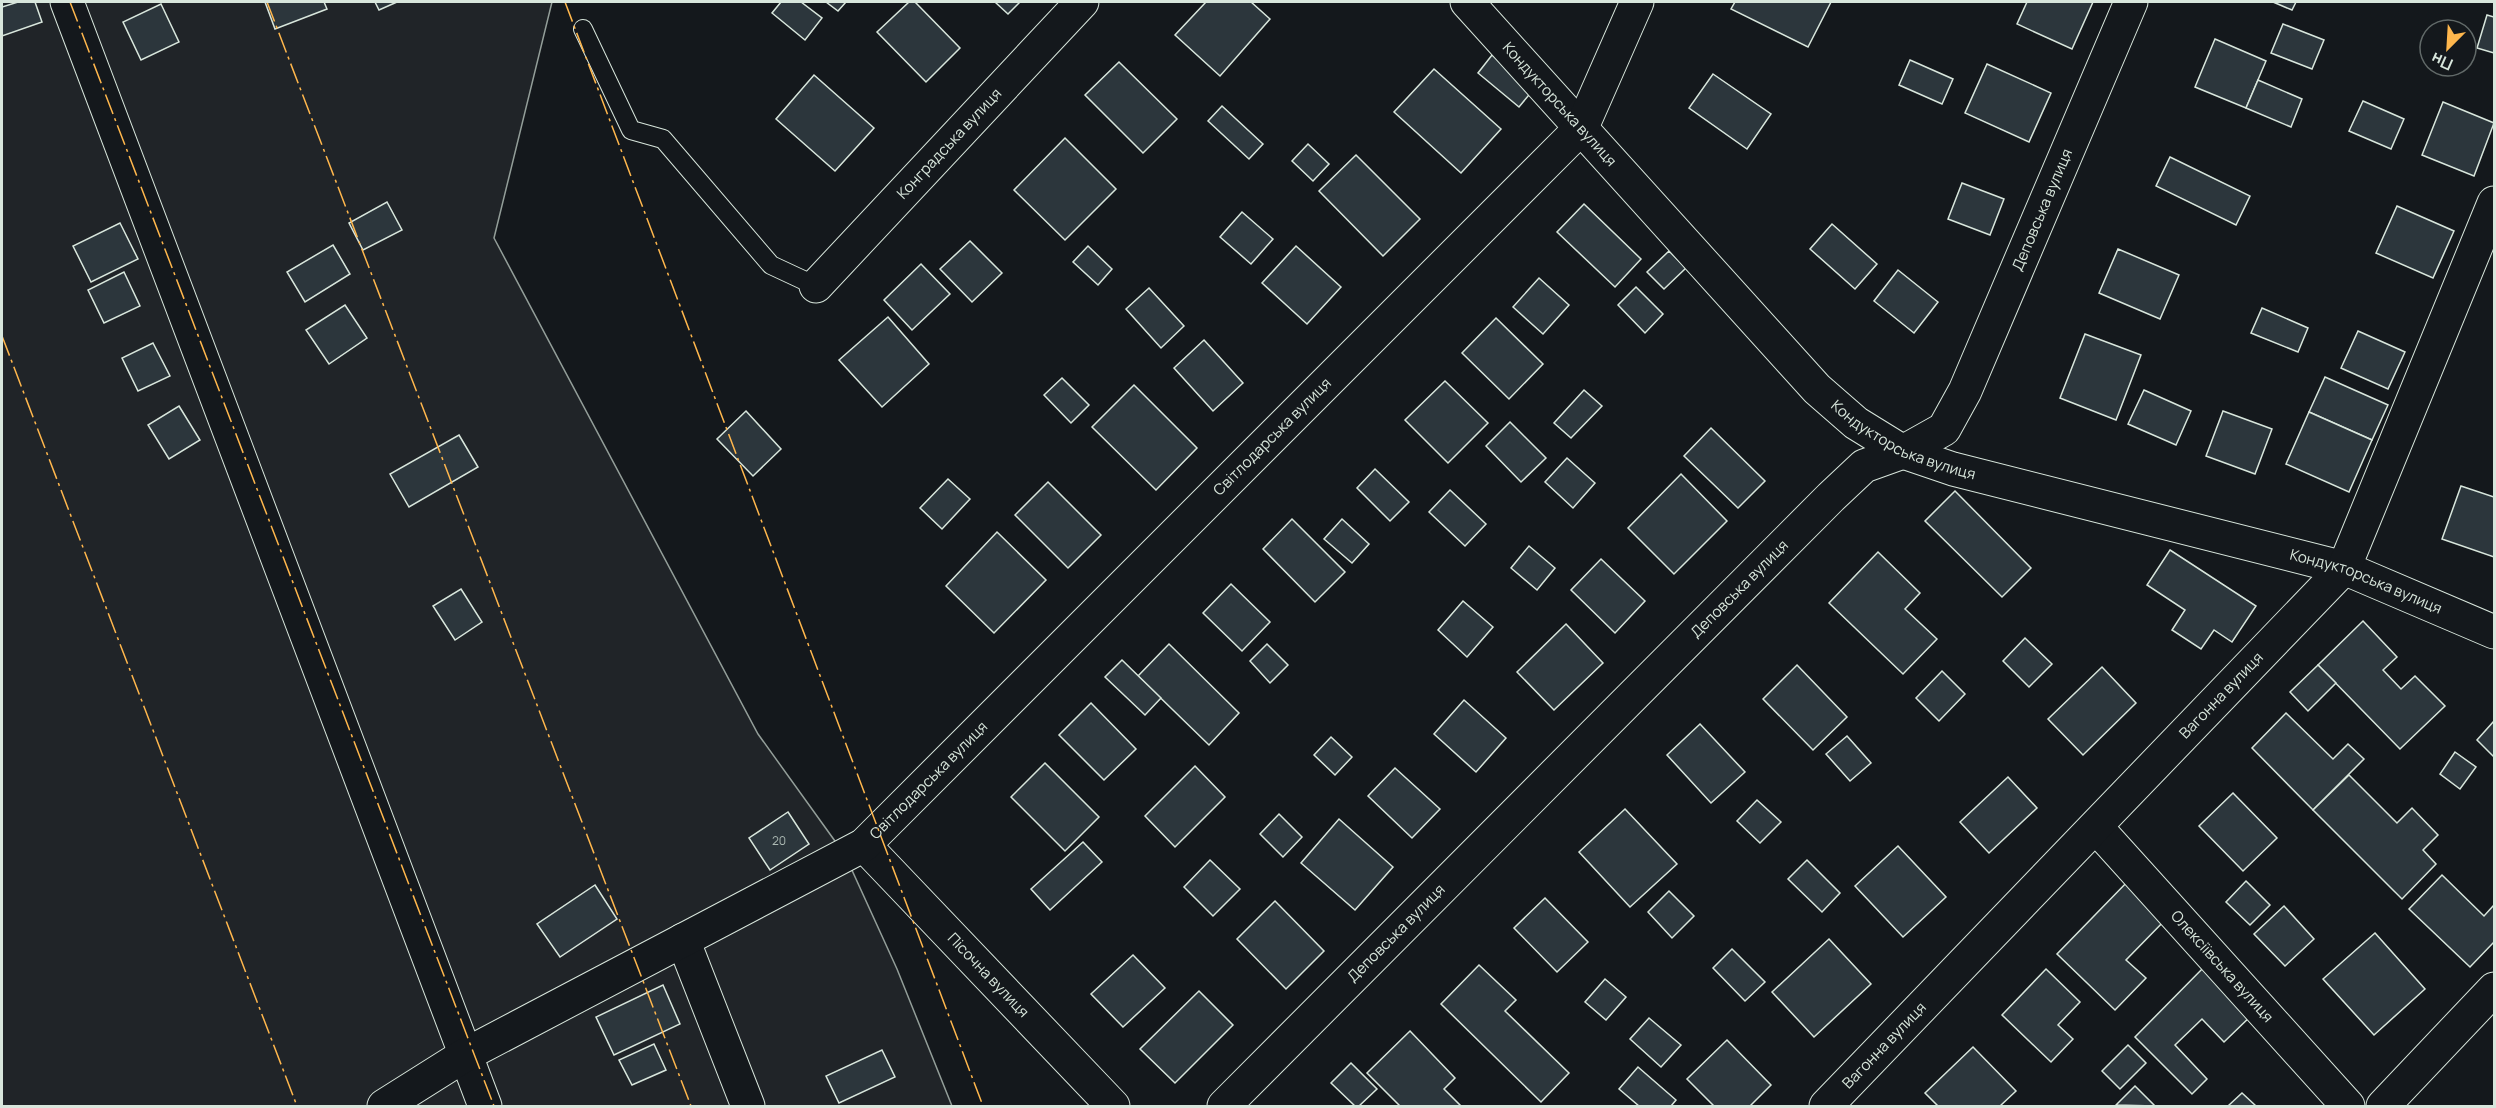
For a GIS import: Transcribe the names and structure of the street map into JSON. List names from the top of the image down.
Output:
{
  "streets": {
    "street": [
      "Кондукторська вулиця",
      "Конградська вулиця",
      "Деповська вулиця",
      "Світлодарська вулиця",
      "Вагонна вулиця",
      "Олексіївська вулиця",
      "Пісочна вулиця"
    ]
  },
  "crossings": [
    ["Кондукторська вулиця", "Деповська вулиця"],
    ["Кондукторська вулиця", "Світлодарська вулиця"],
    ["Кондукторська вулиця", "Вагонна вулиця"],
    ["Світлодарська вулиця", "Пісочна вулиця"],
    ["Вагонна вулиця", "Олексіївська вулиця"]
  ],
  "house_numbers": ["20"],
  "north": "bottom left"
}
